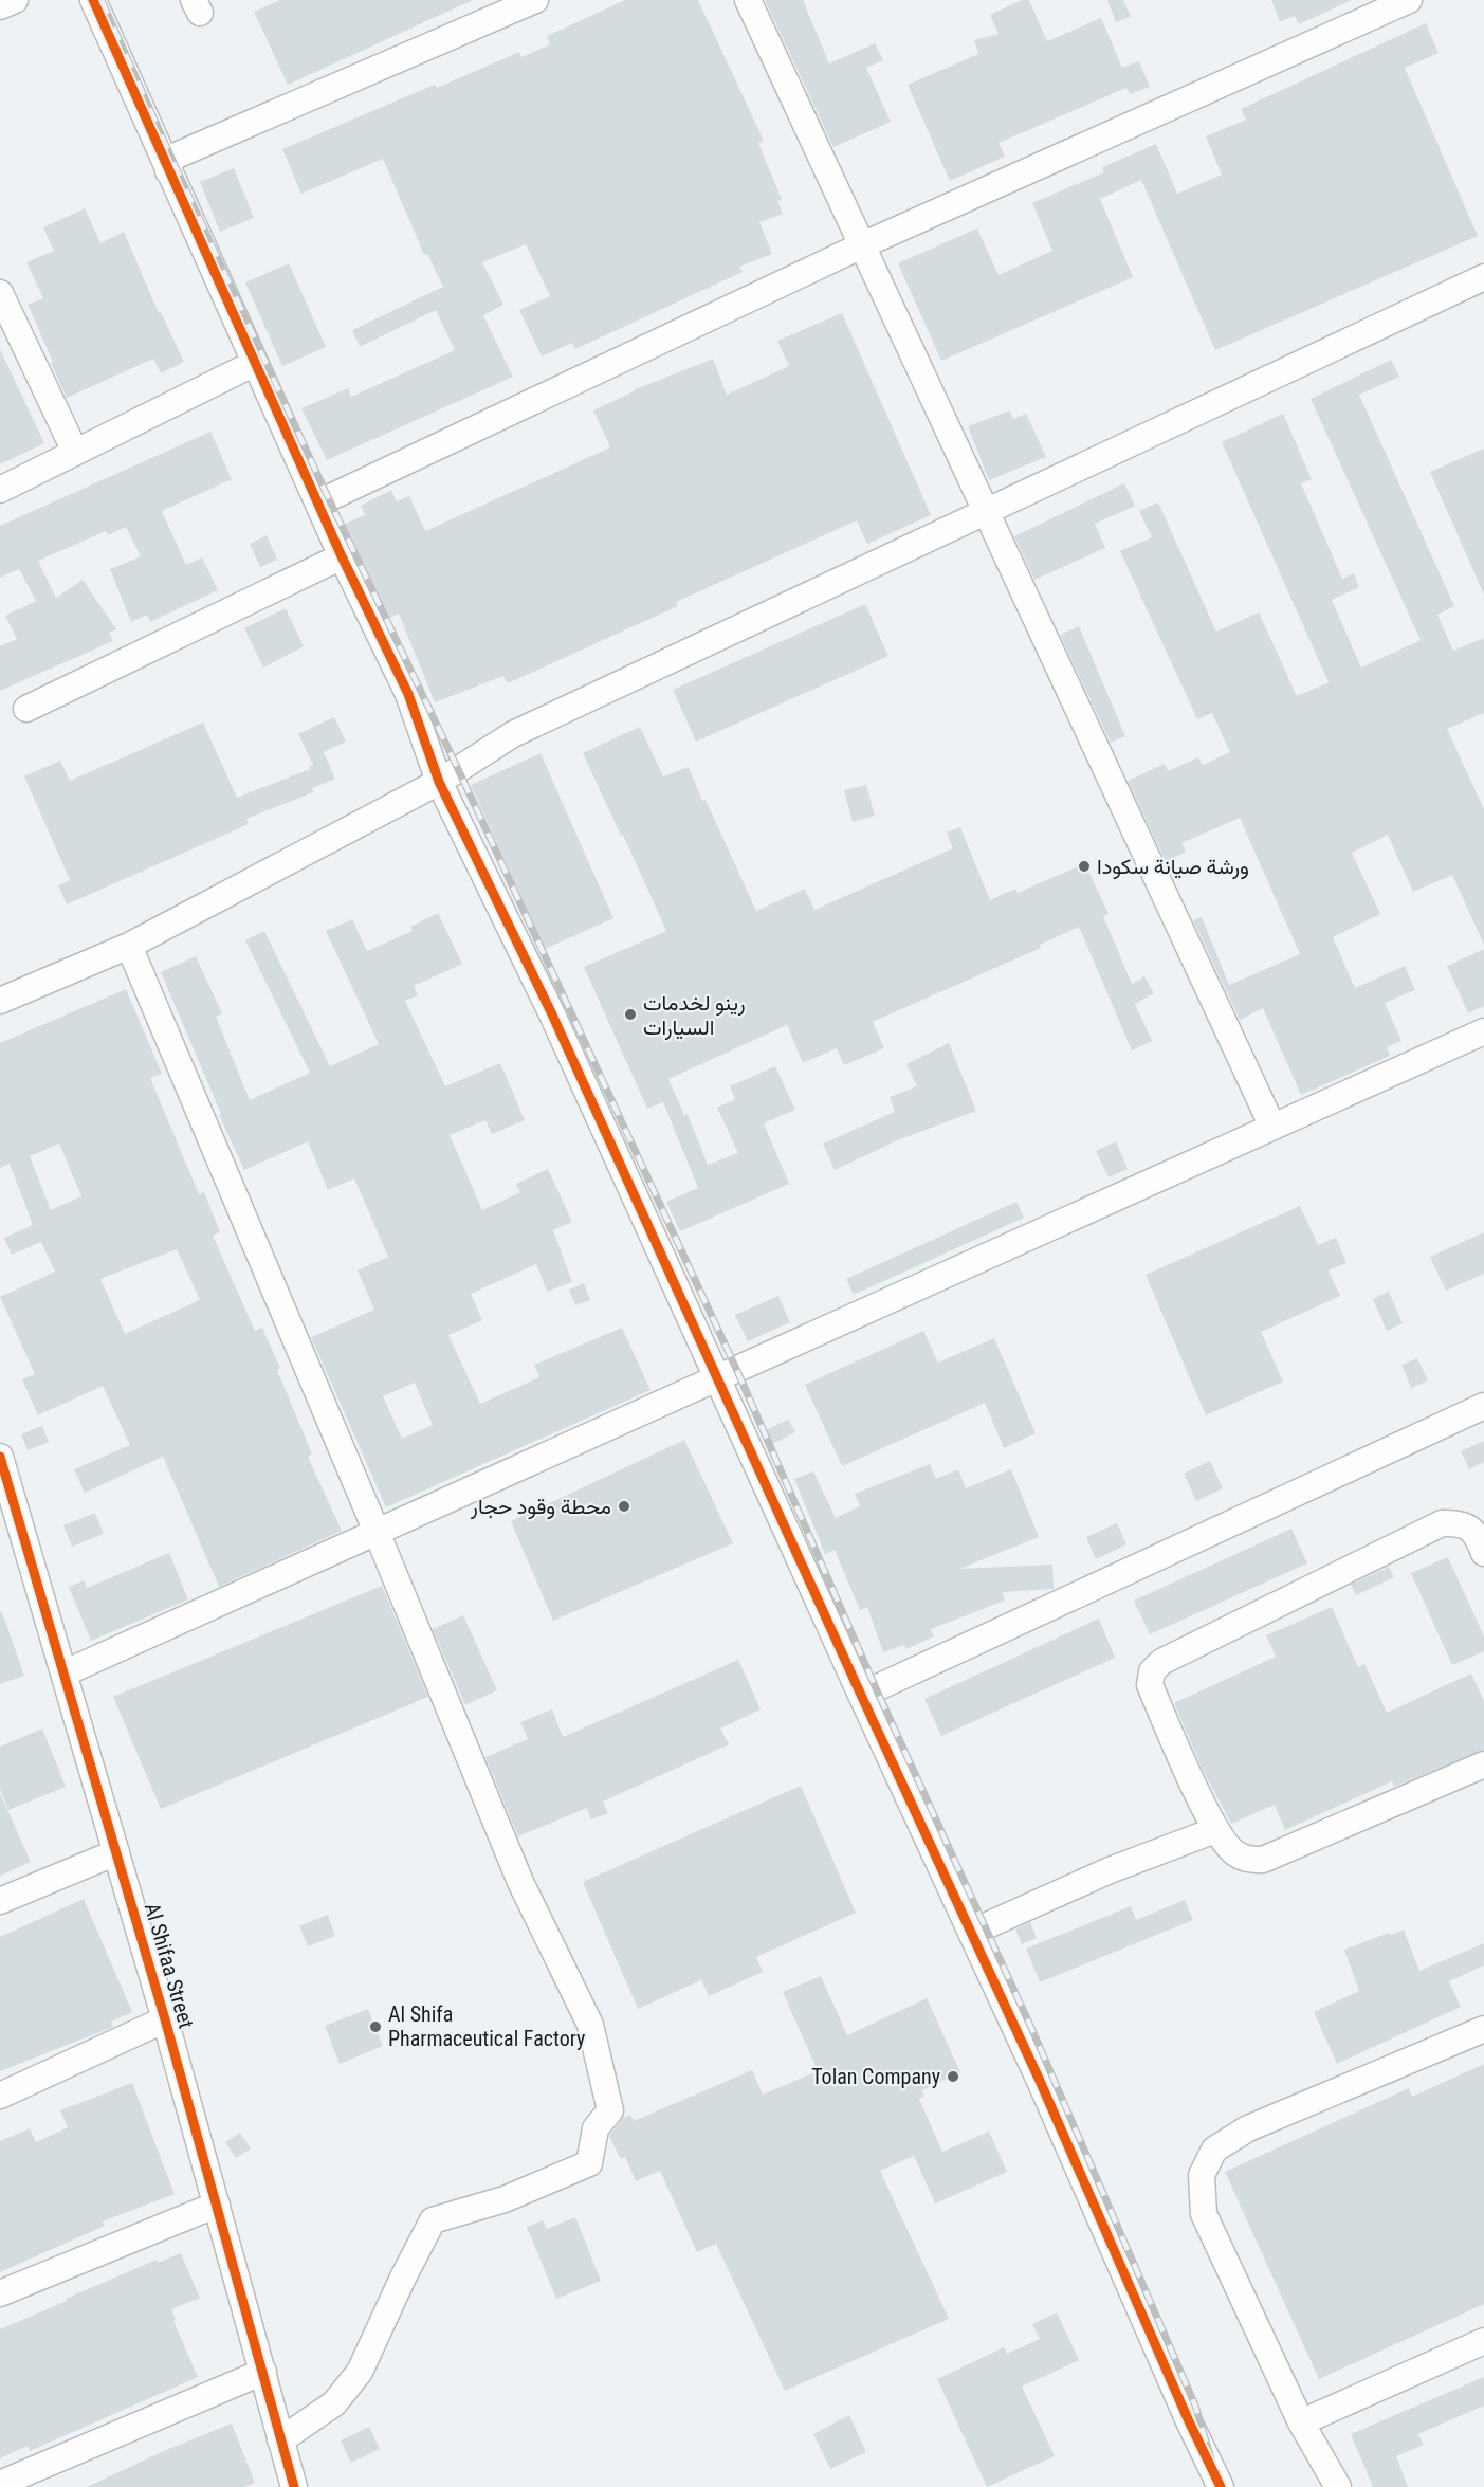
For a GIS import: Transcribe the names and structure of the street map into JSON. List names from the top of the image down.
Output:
{
  "streets": {
    "street": ["Al Shifaa Street"]
  },
  "places": [
    "ورشة صيانة سكودا",
    "رينو لخدمات السيارات",
    "محطة وقود حجار",
    "Al Shifa Pharmaceutical Factory",
    "Tolan Company"
  ]
}
